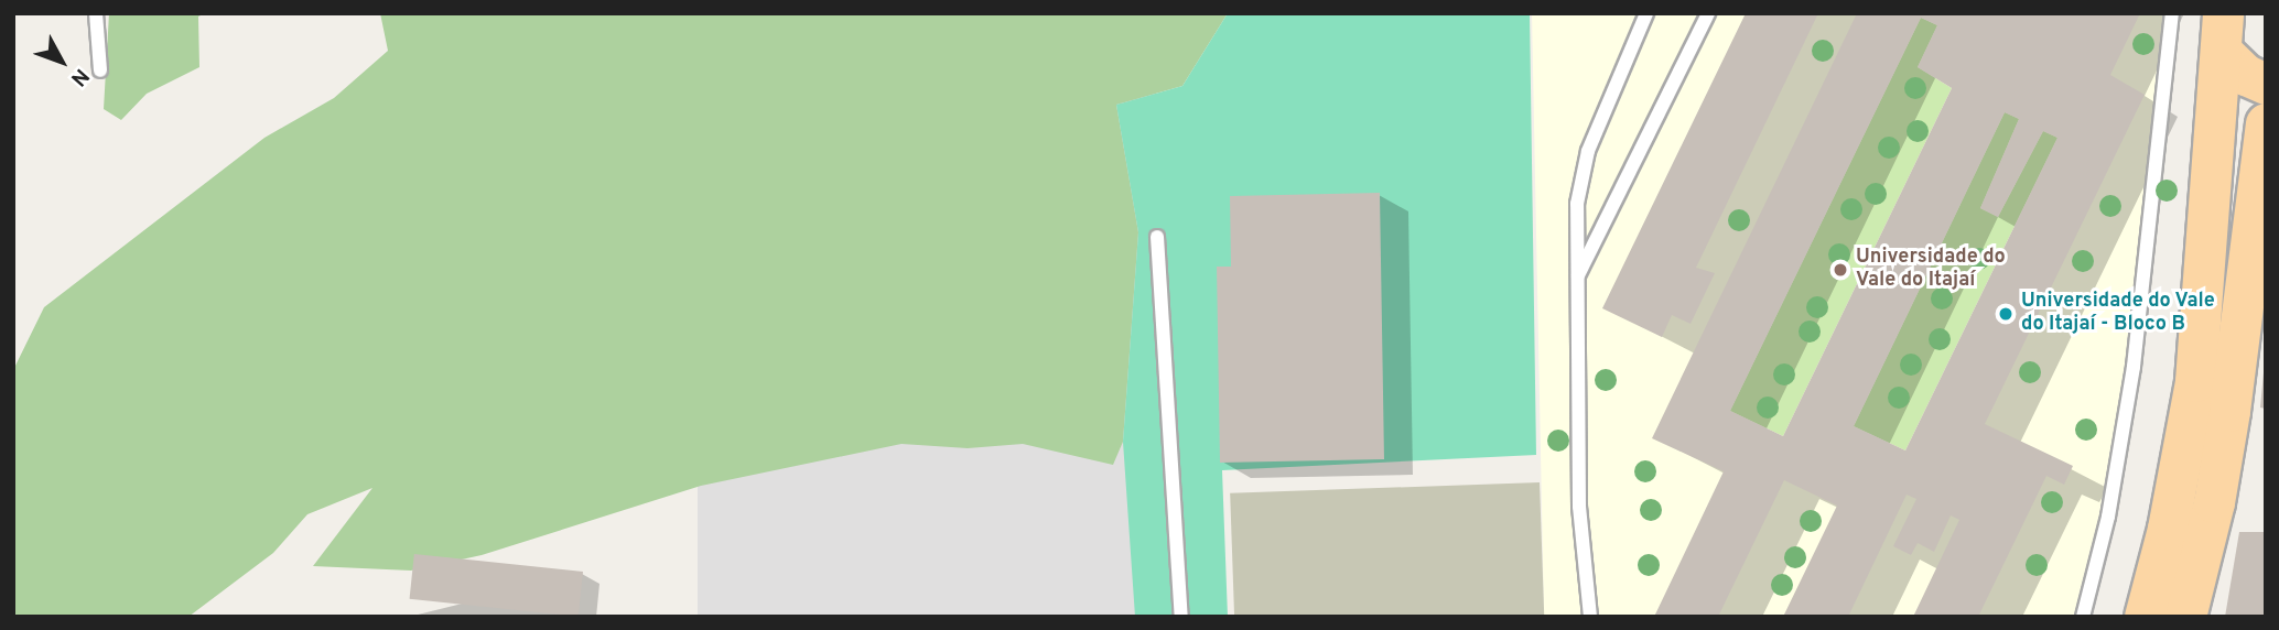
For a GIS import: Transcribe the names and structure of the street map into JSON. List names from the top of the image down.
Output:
{
  "places": ["Universidade do Vale do Itajaí", "Universidade do Vale do Itajaí - Bloco B"],
  "north": "bottom right"
}
